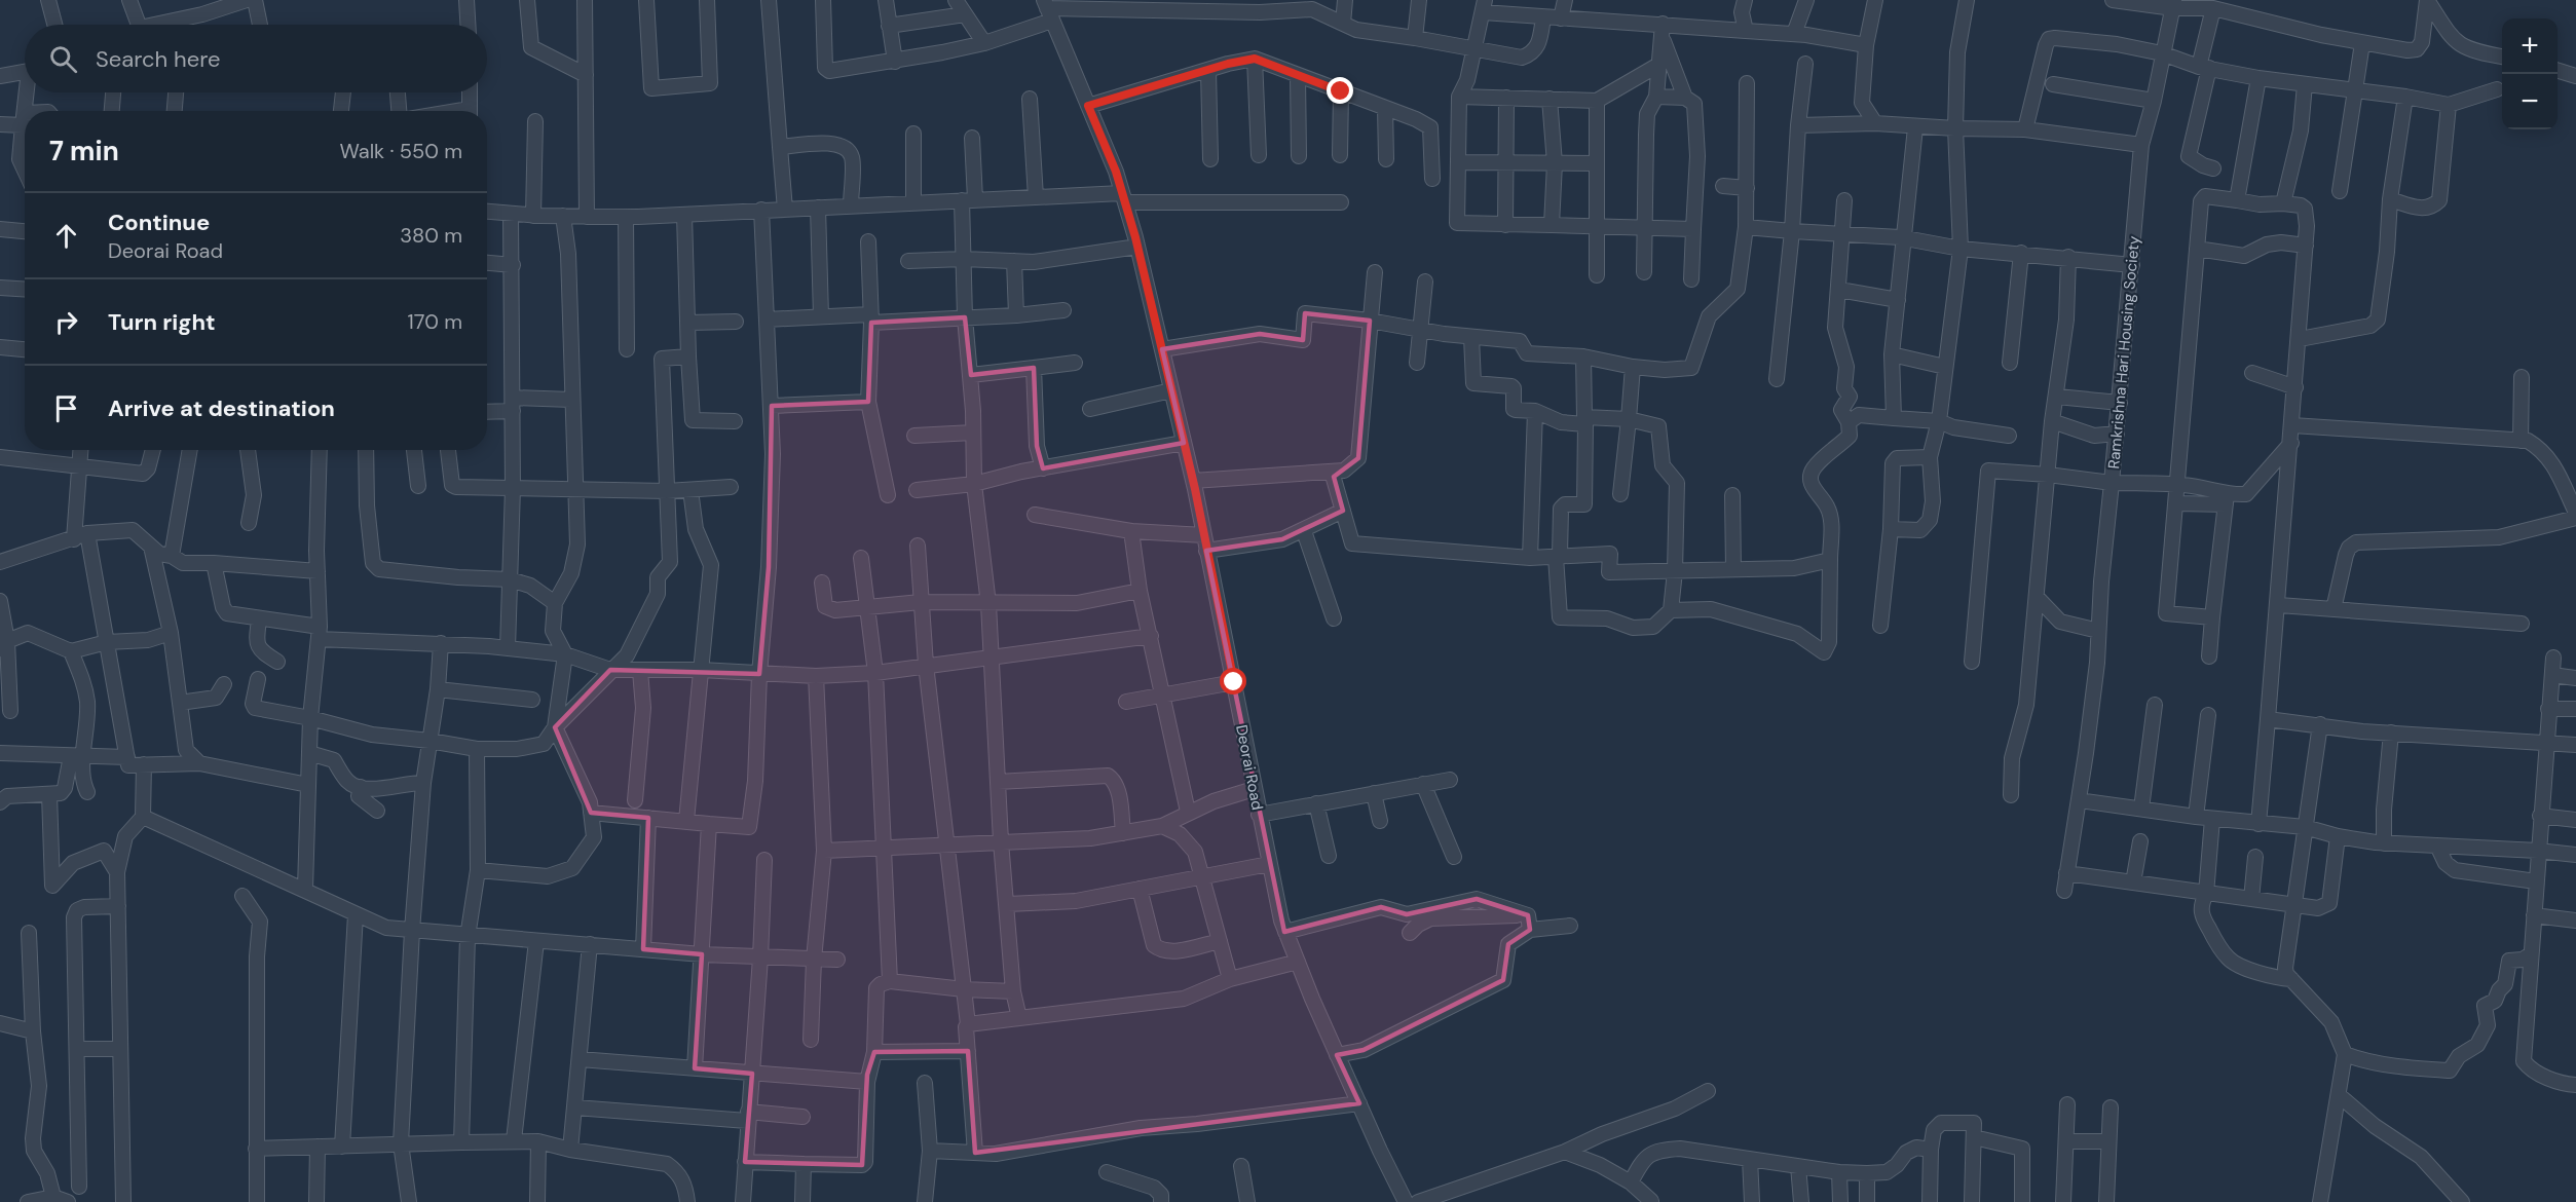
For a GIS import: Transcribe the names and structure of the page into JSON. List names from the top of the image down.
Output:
{
  "streets": {
    "street": ["Ramkrishna Hari Housing Society", "Deorai Road"]
  },
  "page": {
    "map_buttons": ["+", "−"],
    "search": "Search here",
    "heading": ["7 min", "Walk · 550 m"],
    "list": [
      ["Continue", "Deorai Road", "380 m"],
      ["Turn right", "170 m"],
      "Arrive at destination"
    ]
  }
}
